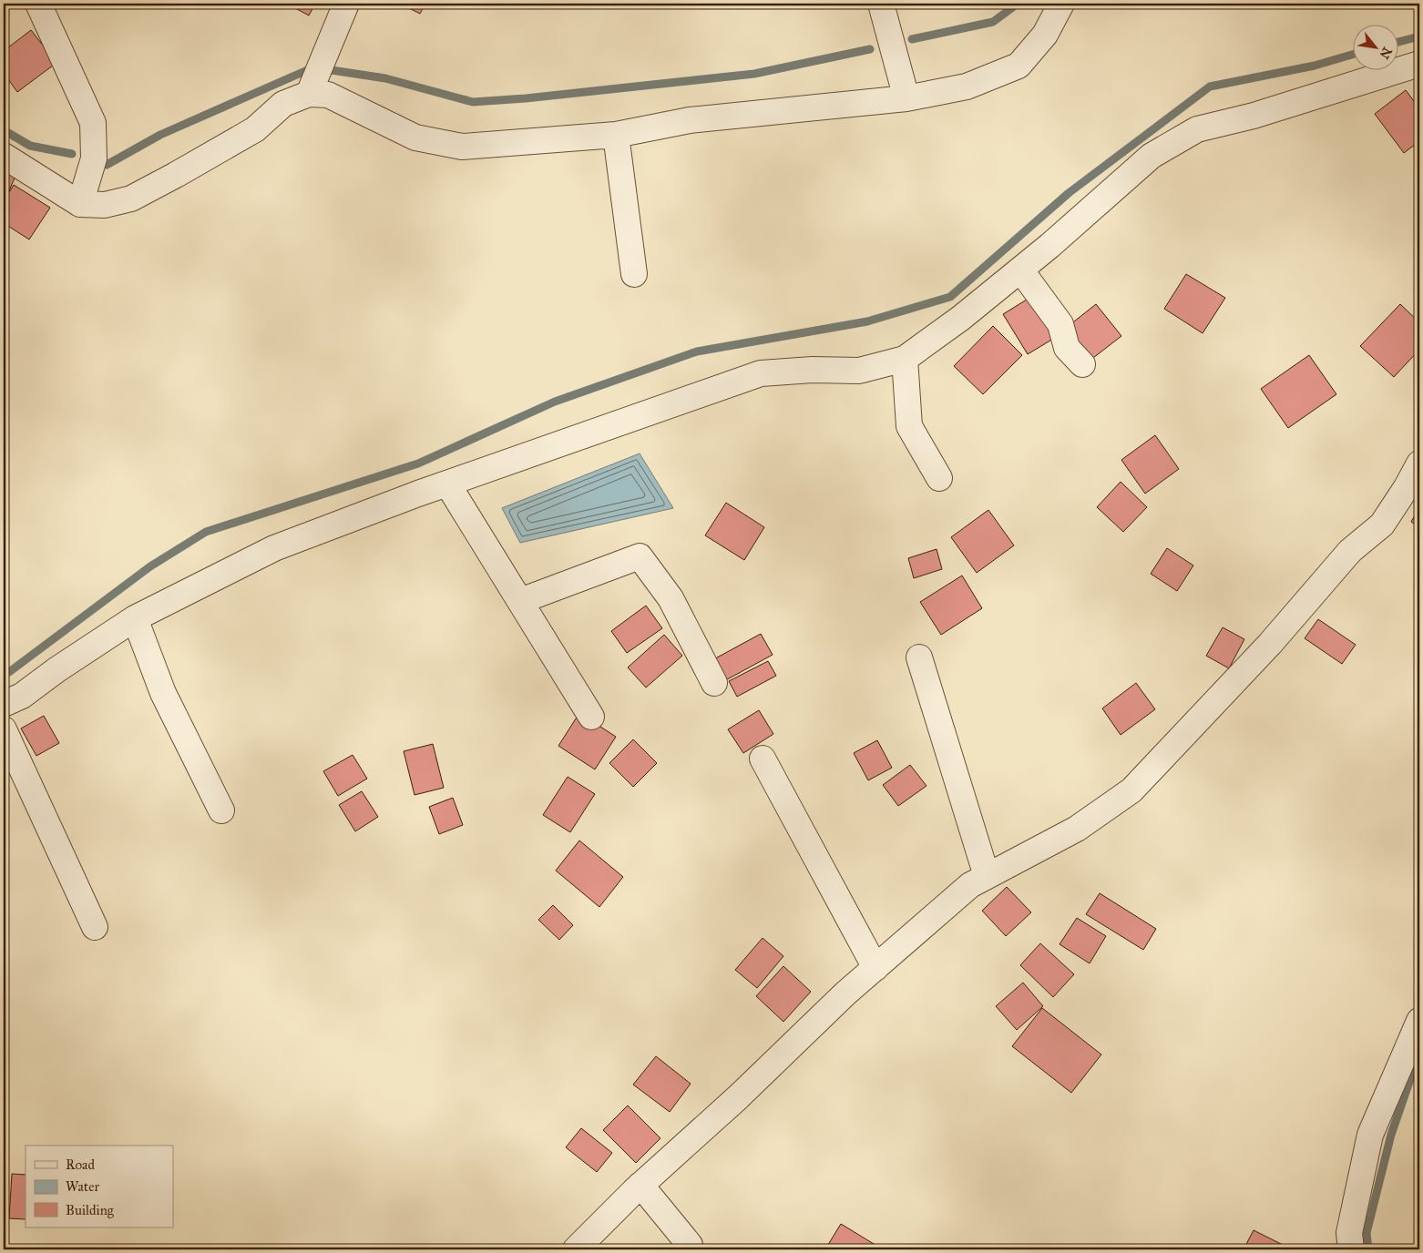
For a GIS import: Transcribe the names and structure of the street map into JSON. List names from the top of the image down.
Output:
{
  "legend": ["Road", "Water", "Building"],
  "north": "bottom right"
}
